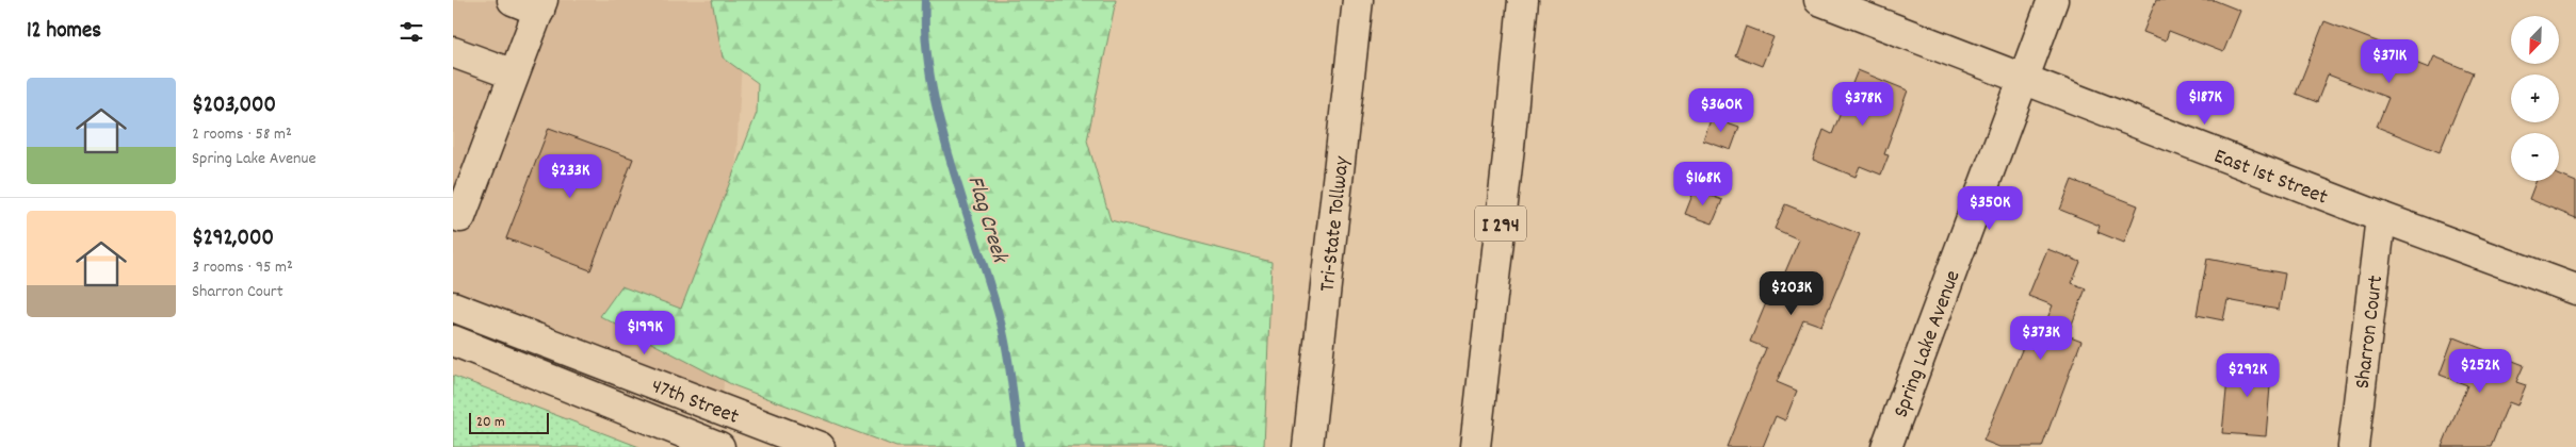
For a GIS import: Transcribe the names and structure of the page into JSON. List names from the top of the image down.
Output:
{
  "streets": {
    "main road": [
      "East 1st Street",
      "Tri-State Tollway",
      "I 294",
      "Sharron Court",
      "Spring Lake Avenue",
      "47th Street"
    ]
  },
  "crossings": [
    ["East 1st Street", "Sharron Court"],
    ["East 1st Street", "Spring Lake Avenue"]
  ],
  "water": ["Flag Creek"],
  "scale_bar": "20 m",
  "north": "bottom left",
  "page": {
    "heading": "12 homes",
    "map_buttons": ["+", "−"],
    "price": [
      "$371K",
      "$187K",
      "$378K",
      "$360K",
      "$233K",
      "$168K",
      "$350K",
      "$203K",
      "$199K",
      "$373K",
      "$252K",
      "$292K"
    ],
    "list": [
      {
        "name": "$203,000",
        "note": "2 rooms · 58 m² · Spring Lake Avenue"
      },
      {
        "name": "$292,000",
        "note": "3 rooms · 95 m² · Sharron Court"
      }
    ],
    "scale": "20 m"
  }
}
